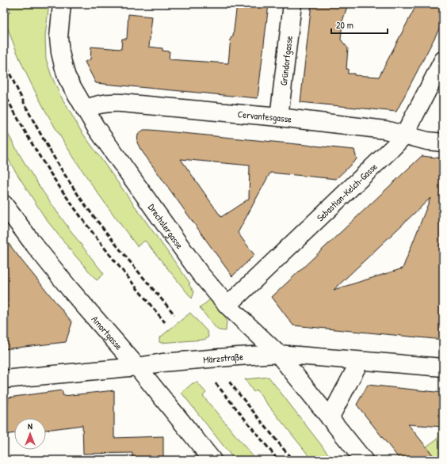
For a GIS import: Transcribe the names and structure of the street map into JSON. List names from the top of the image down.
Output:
{
  "streets": {
    "street": [
      "Gründorfgasse",
      "Cervantesgasse",
      "Sebastian-Kelch-Gasse",
      "Drechslergasse",
      "Amortgasse",
      "Märzstraße"
    ]
  },
  "crossings": [
    ["Gründorfgasse", "Cervantesgasse"],
    ["Cervantesgasse", "Sebastian-Kelch-Gasse"],
    ["Cervantesgasse", "Drechslergasse"],
    ["Sebastian-Kelch-Gasse", "Drechslergasse"],
    ["Drechslergasse", "Märzstraße"],
    ["Amortgasse", "Märzstraße"]
  ],
  "scale_bar": "20 m",
  "north": "top"
}
